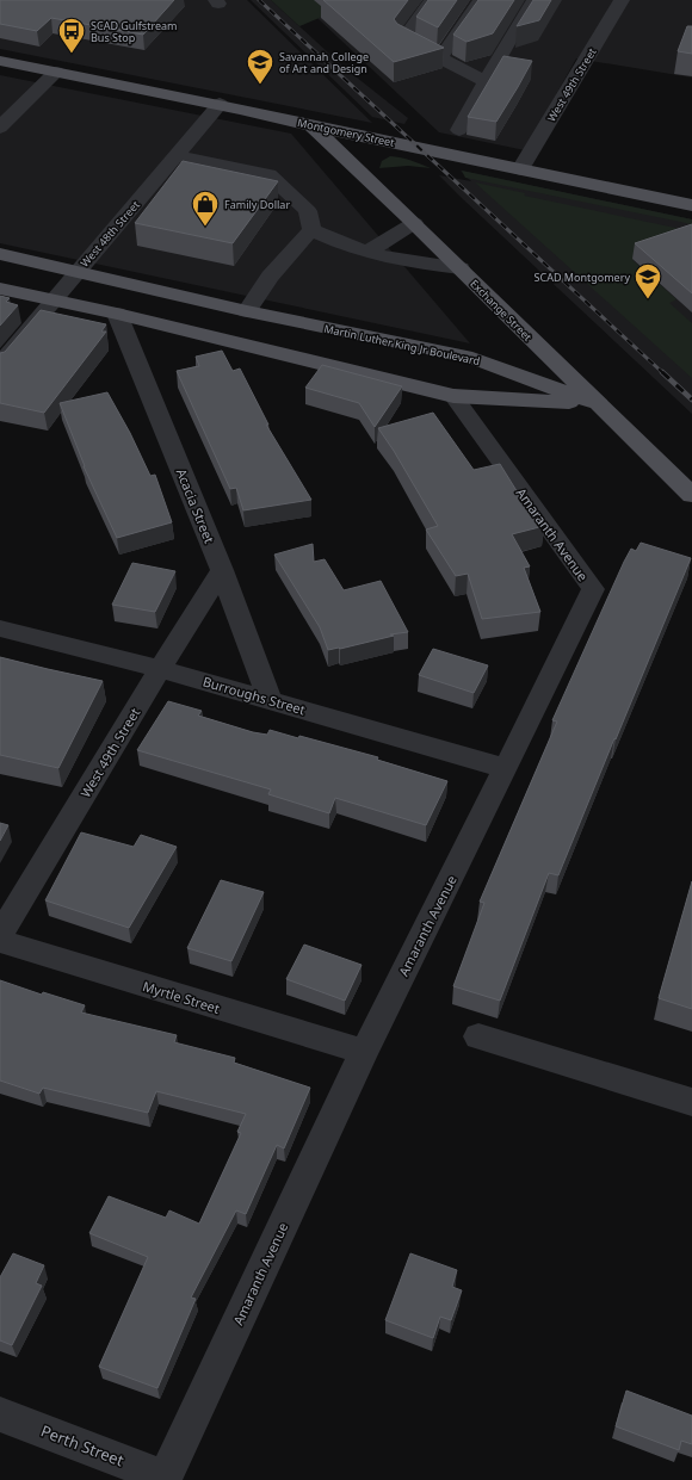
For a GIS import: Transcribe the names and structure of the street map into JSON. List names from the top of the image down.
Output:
{
  "streets": {
    "main road": ["Montgomery Street", "Exchange Street", "Martin Luther King Jr Boulevard"],
    "street": [
      "West 49th Street",
      "West 48th Street",
      "Acacia Street",
      "Amaranth Avenue",
      "Burroughs Street",
      "Myrtle Street",
      "Perth Street"
    ]
  },
  "crossings": [
    ["West 49th Street", "Montgomery Street"],
    ["West 49th Street", "Acacia Street"],
    ["West 49th Street", "Burroughs Street"],
    ["Montgomery Street", "West 48th Street"],
    ["Montgomery Street", "Exchange Street"],
    ["West 48th Street", "Martin Luther King Jr Boulevard"],
    ["Exchange Street", "Martin Luther King Jr Boulevard"],
    ["Acacia Street", "Burroughs Street"],
    ["Amaranth Avenue", "Burroughs Street"],
    ["Amaranth Avenue", "Myrtle Street"],
    ["Amaranth Avenue", "Perth Street"]
  ],
  "places": {
    "bus stop": ["SCAD Gulfstream Bus Stop"],
    "school or university": ["Savannah College of Art and Design", "SCAD Montgomery"],
    "shop": ["Family Dollar"]
  }
}
